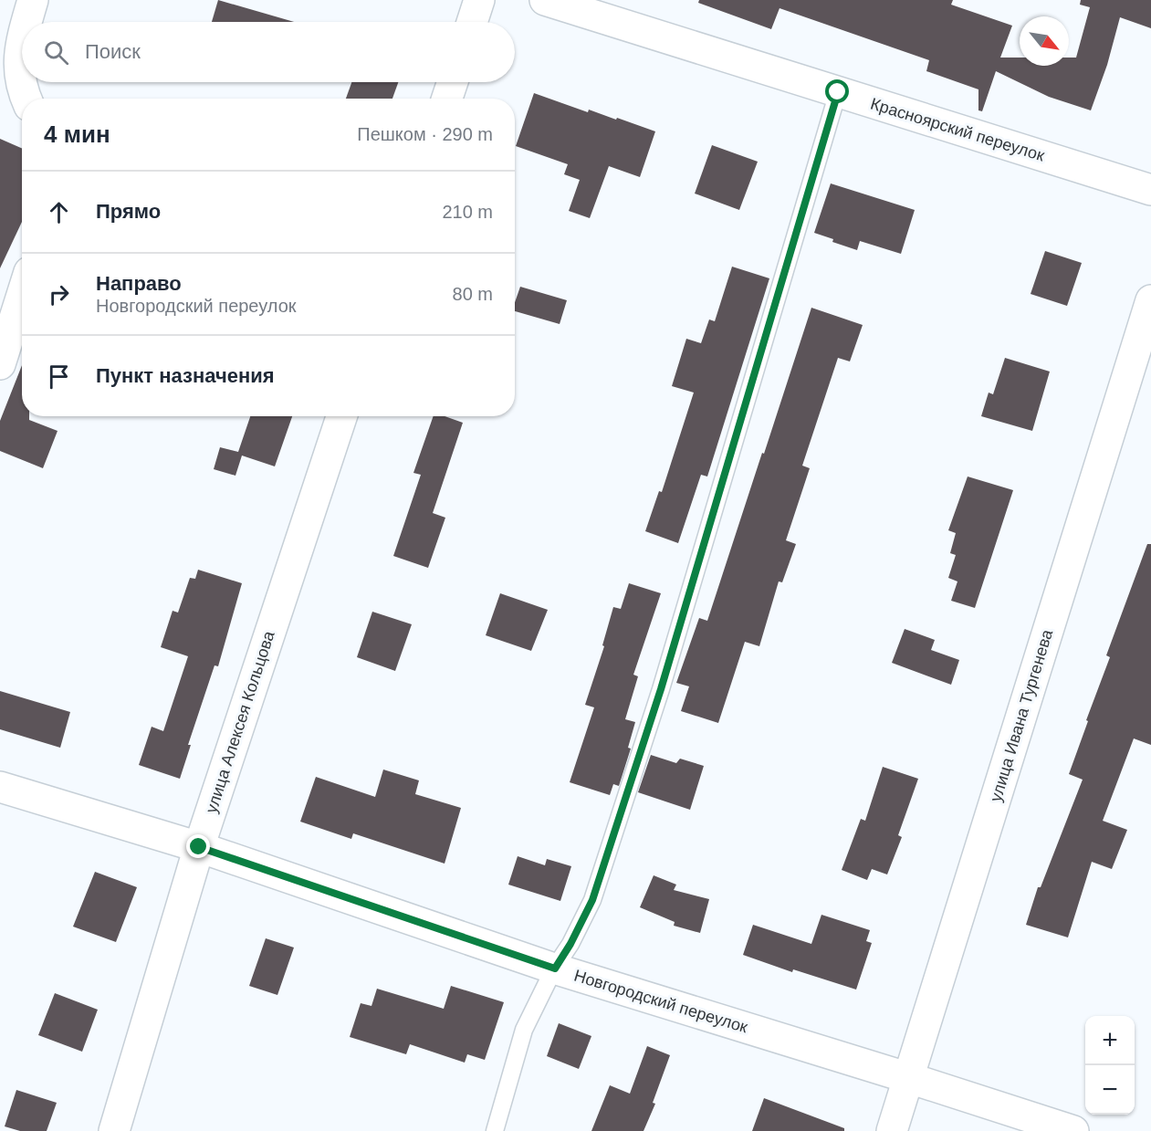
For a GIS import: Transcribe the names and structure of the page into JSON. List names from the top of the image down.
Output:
{
  "streets": {
    "street": [
      "Красноярский переулок",
      "улица Ивана Тургенева",
      "улица Алексея Кольцова",
      "Новгородский переулок"
    ]
  },
  "crossings": [
    ["улица Ивана Тургенева", "Новгородский переулок"],
    ["улица Алексея Кольцова", "Новгородский переулок"]
  ],
  "north": "bottom right",
  "page": {
    "search": "Поиск",
    "heading": ["4 мин", "Пешком · 290 m"],
    "list": [
      ["Прямо", "210 m"],
      ["Направо", "Новгородский переулок", "80 m"],
      "Пункт назначения"
    ],
    "map_buttons": ["+", "−"]
  }
}
